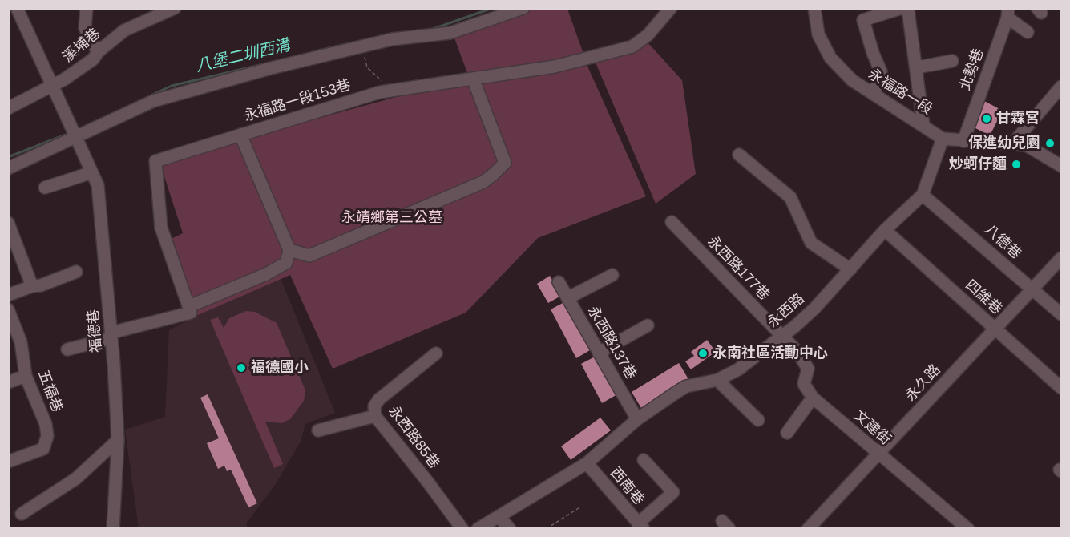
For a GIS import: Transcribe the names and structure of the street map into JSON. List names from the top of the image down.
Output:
{
  "streets": {
    "street": [
      "溪埔巷",
      "北勢巷",
      "永福路一段",
      "永福路一段153巷",
      "八德巷",
      "永西路177巷",
      "四維巷",
      "永西路",
      "福德巷",
      "永西路137巷",
      "永久路",
      "五福巷",
      "文建街",
      "永西路85巷",
      "西南巷"
    ]
  },
  "crossings": [
    ["溪埔巷", "福德巷"],
    ["北勢巷", "永福路一段"],
    ["永福路一段", "永西路"],
    ["八德巷", "永西路"],
    ["八德巷", "永久路"],
    ["永西路177巷", "永西路"],
    ["四維巷", "永西路"],
    ["四維巷", "永久路"],
    ["永西路", "永西路137巷"],
    ["永西路", "西南巷"],
    ["永久路", "文建街"]
  ],
  "water": ["八堡二圳西溝"],
  "parks": ["永靖鄉第三公墓"],
  "places": [
    "甘霖宮",
    "保進幼兒園",
    "炒蚵仔麵",
    "永南社區活動中心",
    "福德國小"
  ]
}
